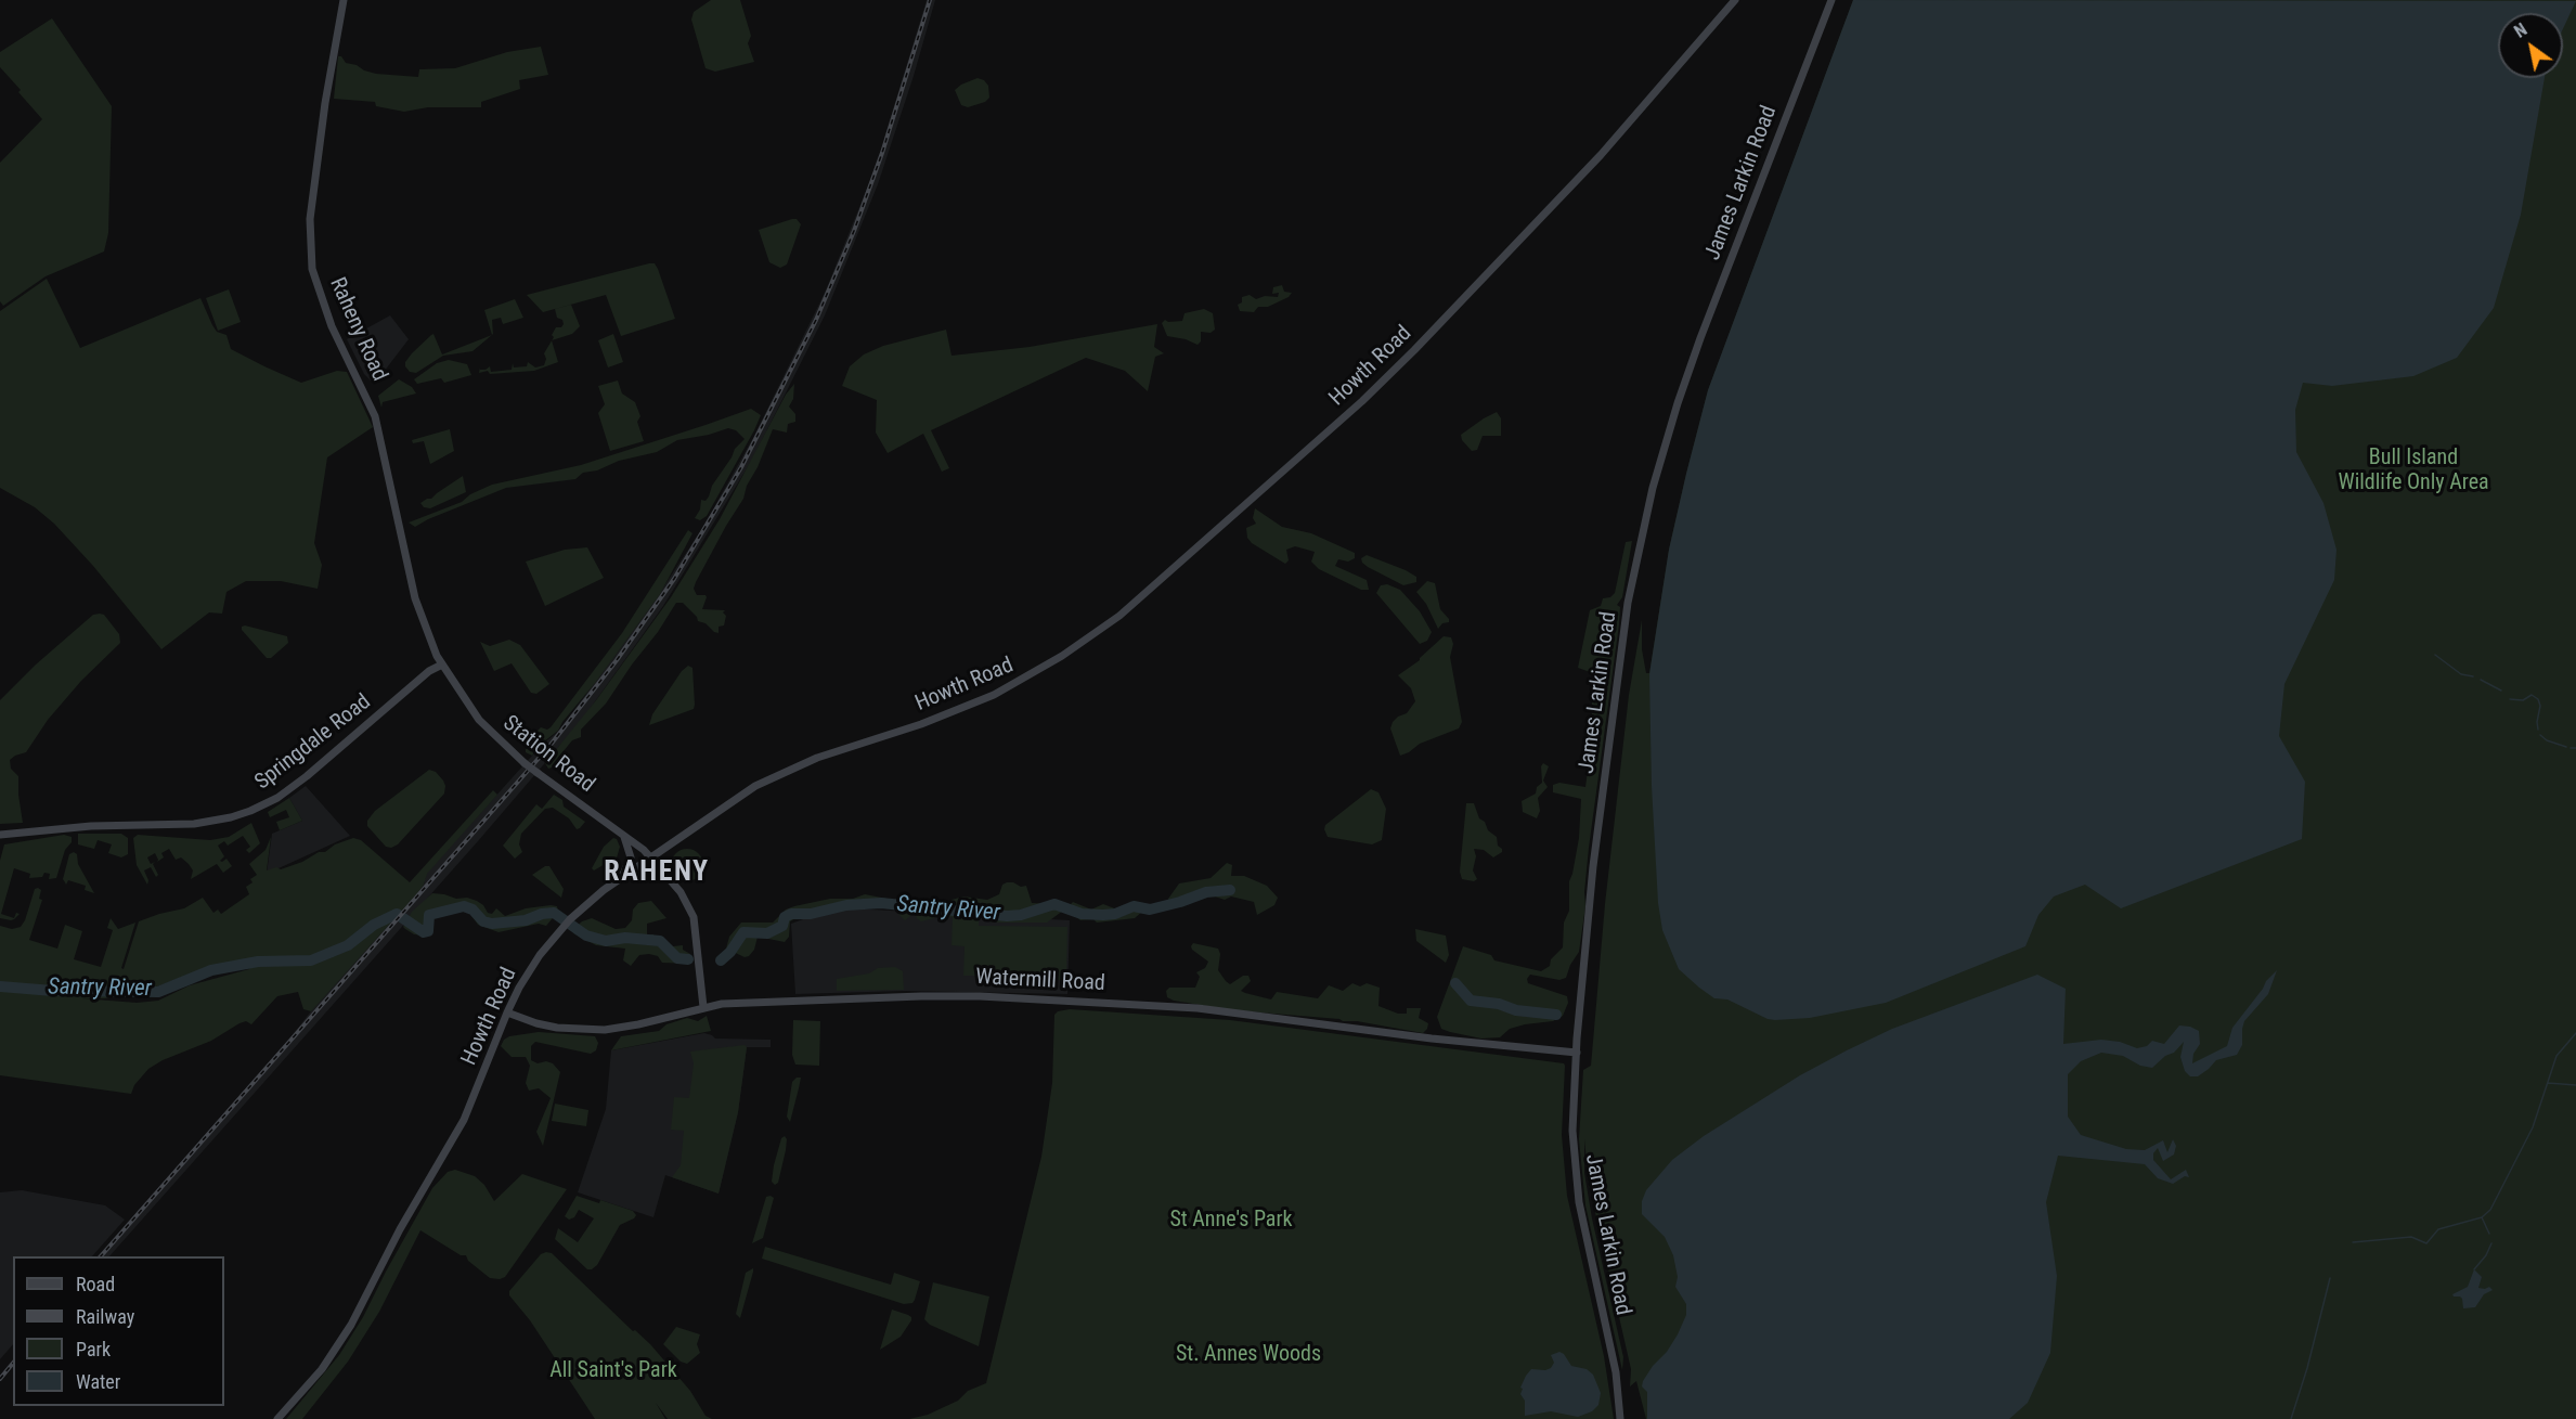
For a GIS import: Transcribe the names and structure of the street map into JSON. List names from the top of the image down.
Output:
{
  "streets": {
    "main road": [
      "James Larkin Road",
      "Raheny Road",
      "Howth Road",
      "Springdale Road",
      "Station Road",
      "Watermill Road"
    ]
  },
  "crossings": [
    ["James Larkin Road", "Watermill Road"],
    ["Raheny Road", "Springdale Road"],
    ["Raheny Road", "Station Road"],
    ["Howth Road", "Station Road"],
    ["Howth Road", "Watermill Road"],
    ["Springdale Road", "Station Road"],
    ["Station Road", "Watermill Road"]
  ],
  "districts": ["RAHENY"],
  "water": ["Santry River"],
  "parks": [
    "Bull Island Wildlife Only Area",
    "St Anne's Park",
    "St. Annes Woods",
    "All Saint's Park"
  ],
  "legend": [
    "Road",
    "Railway",
    "Park",
    "Water"
  ],
  "north": "top left"
}
